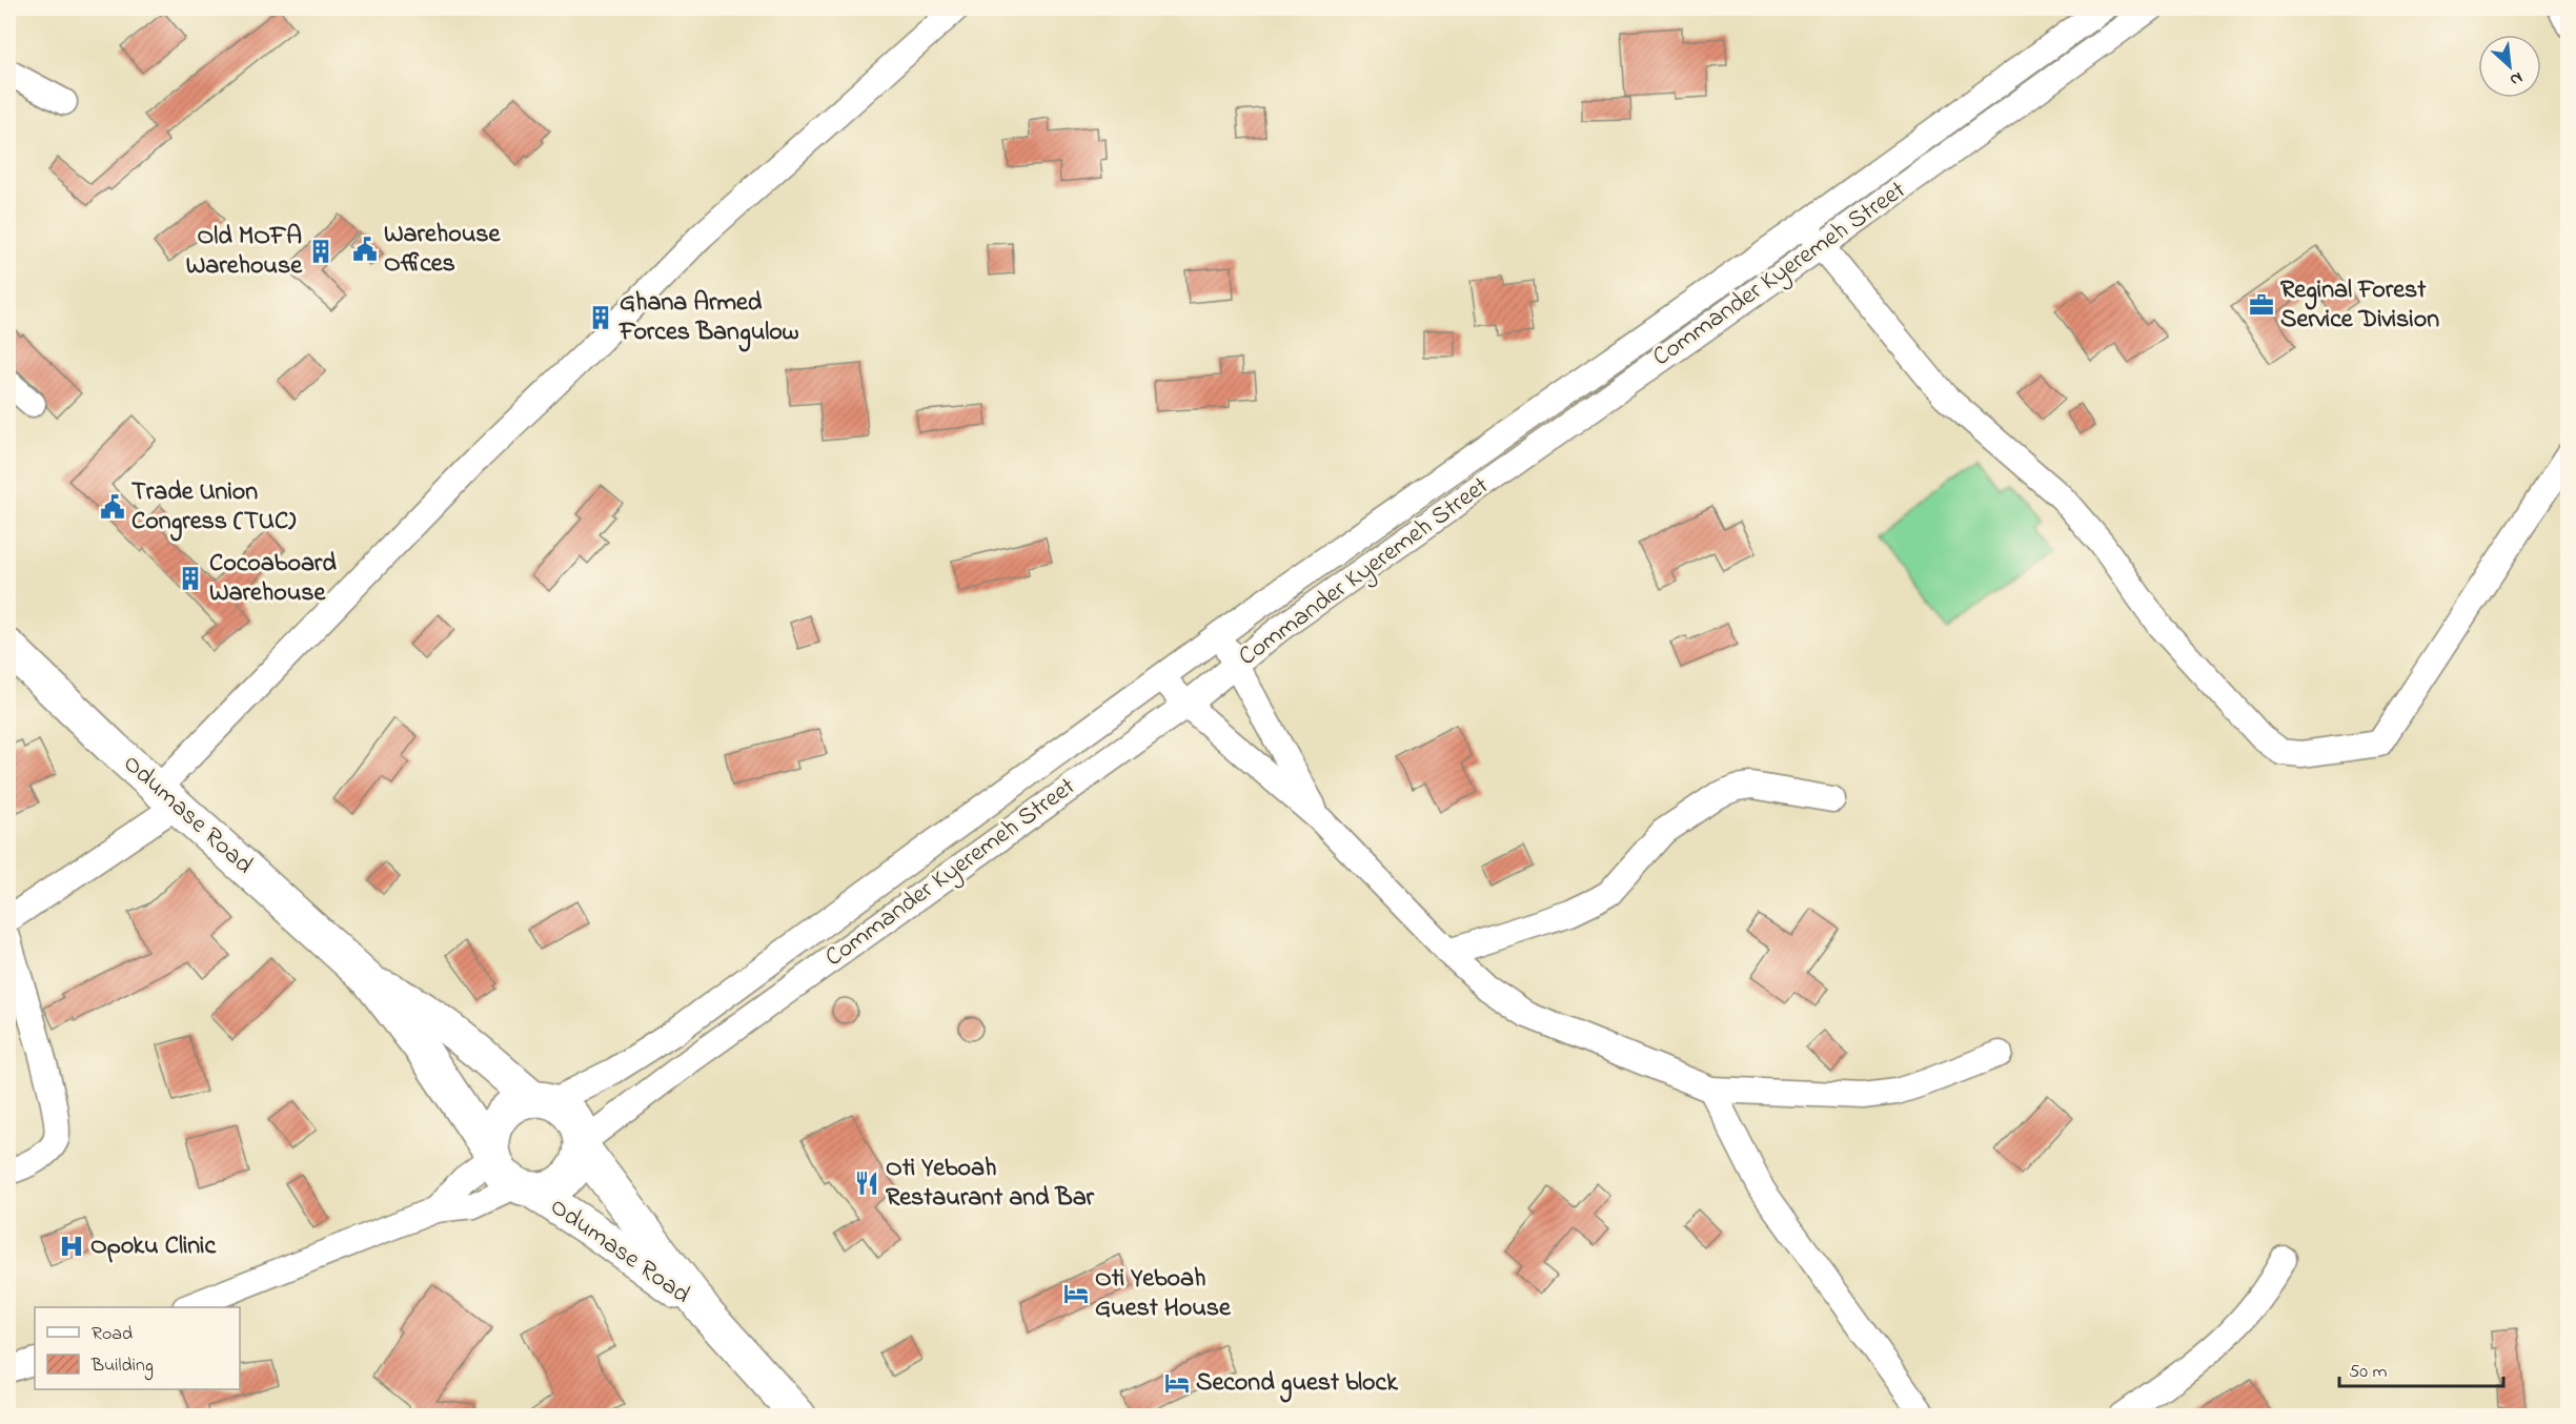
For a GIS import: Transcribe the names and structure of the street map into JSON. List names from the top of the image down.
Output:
{
  "streets": {
    "main road": ["Odumase Road"],
    "street": ["Commander Kyeremeh Street"]
  },
  "crossings": [
    ["Commander Kyeremeh Street", "Odumase Road"]
  ],
  "places": {
    "public building": ["Warehouse Offices", "Trade Union Congress (TUC)"],
    "building": ["Old MOFA Warehouse", "Ghana Armed Forces Bangulow", "Cocoaboard Warehouse"],
    "office": ["Reginal Forest Service Division"],
    "restaurant": ["Oti Yeboah Restaurant and Bar"],
    "hospital": ["Opoku Clinic"],
    "hotel": ["Oti Yeboah Guest House", "Second guest block"]
  },
  "legend": ["Road", "Building"],
  "scale_bar": "50 m",
  "north": "bottom right"
}
